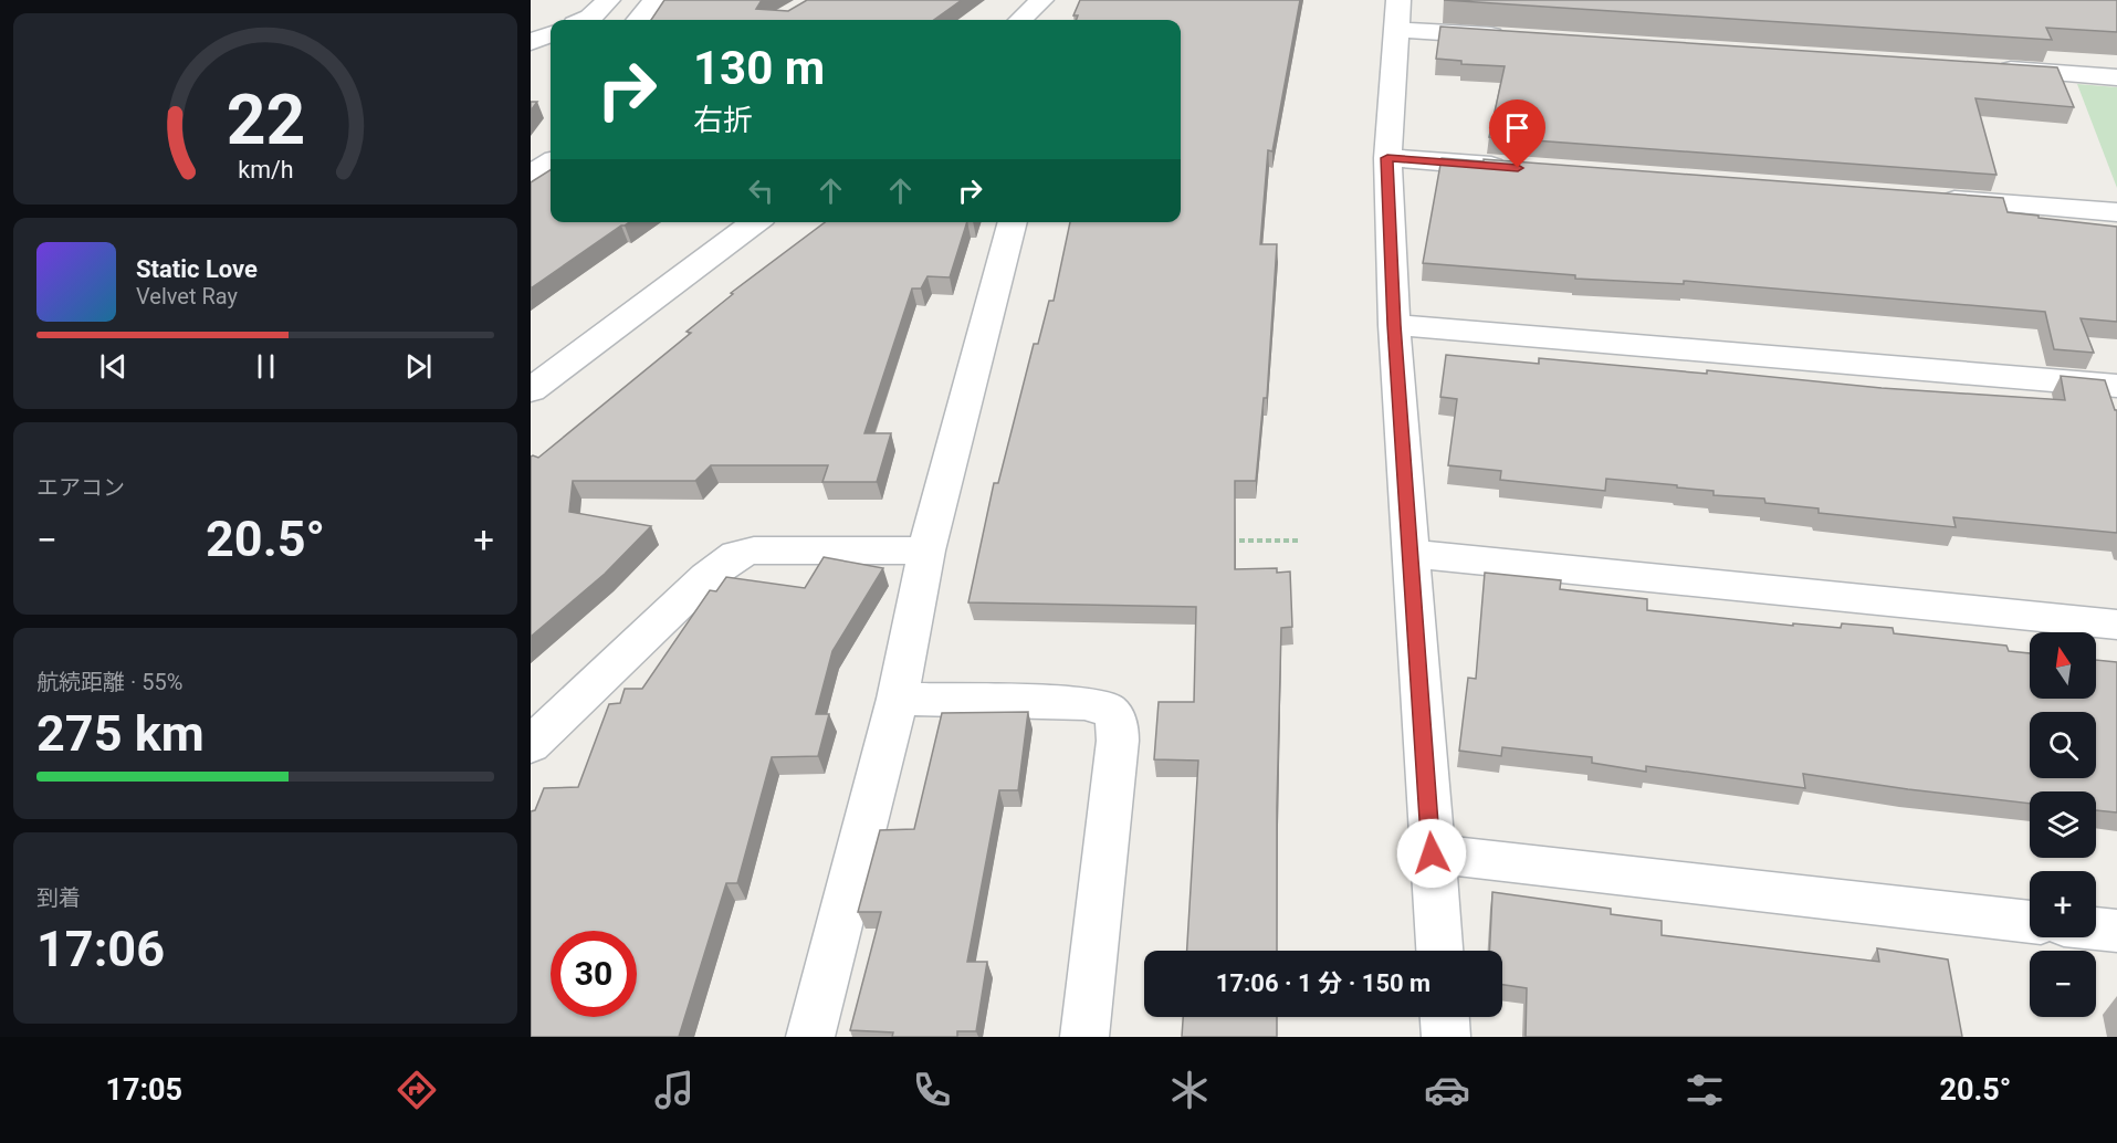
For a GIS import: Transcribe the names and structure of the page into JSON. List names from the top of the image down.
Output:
{
  "north": "top",
  "page": {
    "turn": ["130 m", "右折"],
    "song": ["Static Love", "Velvet Ray"],
    "tile": [
      "エアコン",
      ["航続距離 · 55%", "275 km"],
      ["到着", "17:06"]
    ],
    "heat": ["−", "20.5°", "+"],
    "map_buttons": ["+", "−"],
    "limit": "30",
    "trip": "17:06 · 1 分 · 150 m",
    "tabs": ["17:05", "20.5°"],
    "gauge": ["22", "km/h"]
  }
}
